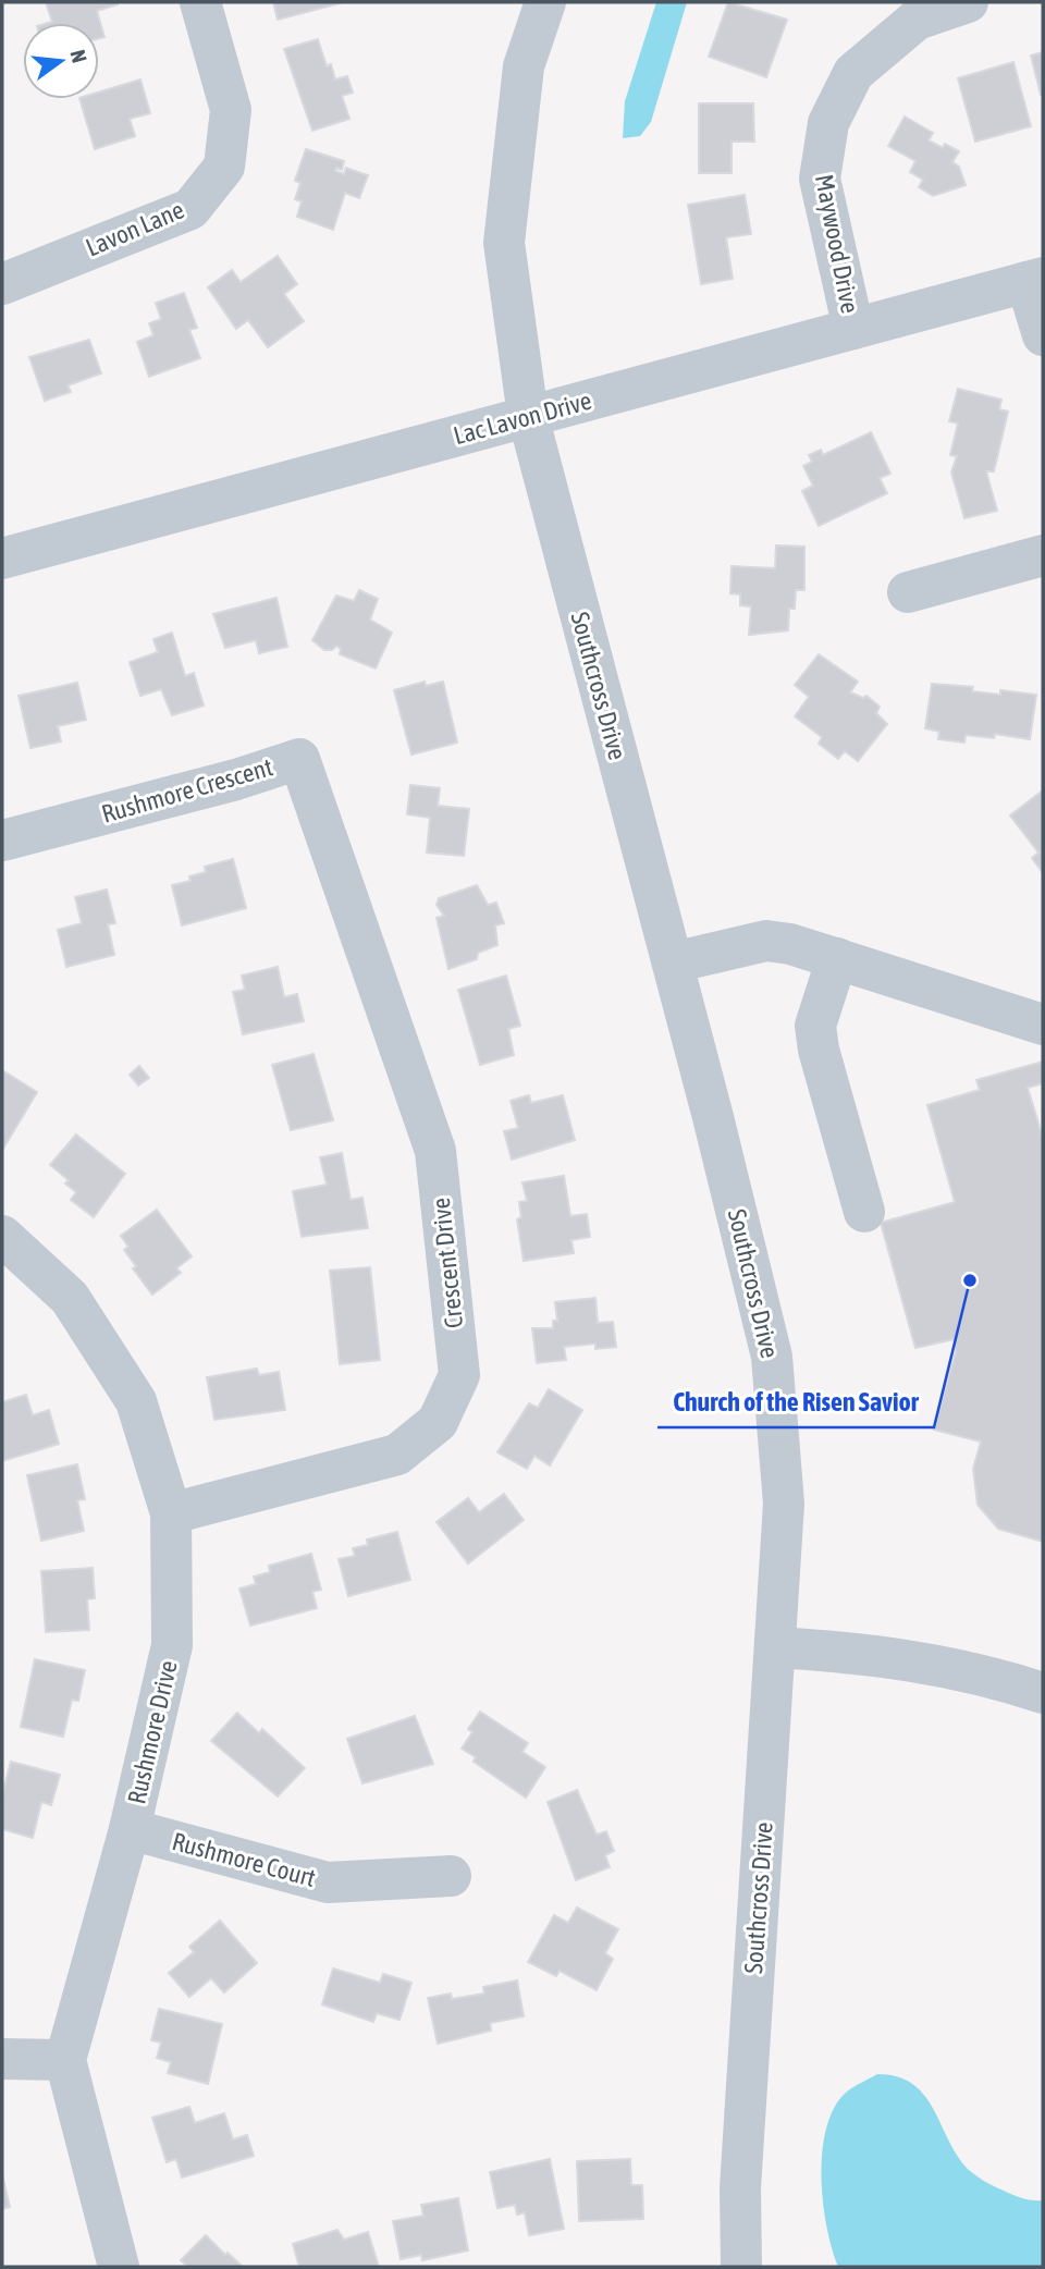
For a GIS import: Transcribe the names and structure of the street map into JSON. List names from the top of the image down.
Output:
{
  "streets": {
    "street": [
      "Lavon Lane",
      "Maywood Drive",
      "Lac Lavon Drive",
      "Southcross Drive",
      "Rushmore Crescent",
      "Crescent Drive",
      "Rushmore Drive",
      "Rushmore Court"
    ]
  },
  "crossings": [
    ["Maywood Drive", "Lac Lavon Drive"],
    ["Lac Lavon Drive", "Southcross Drive"],
    ["Rushmore Crescent", "Crescent Drive"],
    ["Crescent Drive", "Rushmore Drive"],
    ["Rushmore Drive", "Rushmore Court"]
  ],
  "places": ["Church of the Risen Savior"],
  "north": "right"
}
